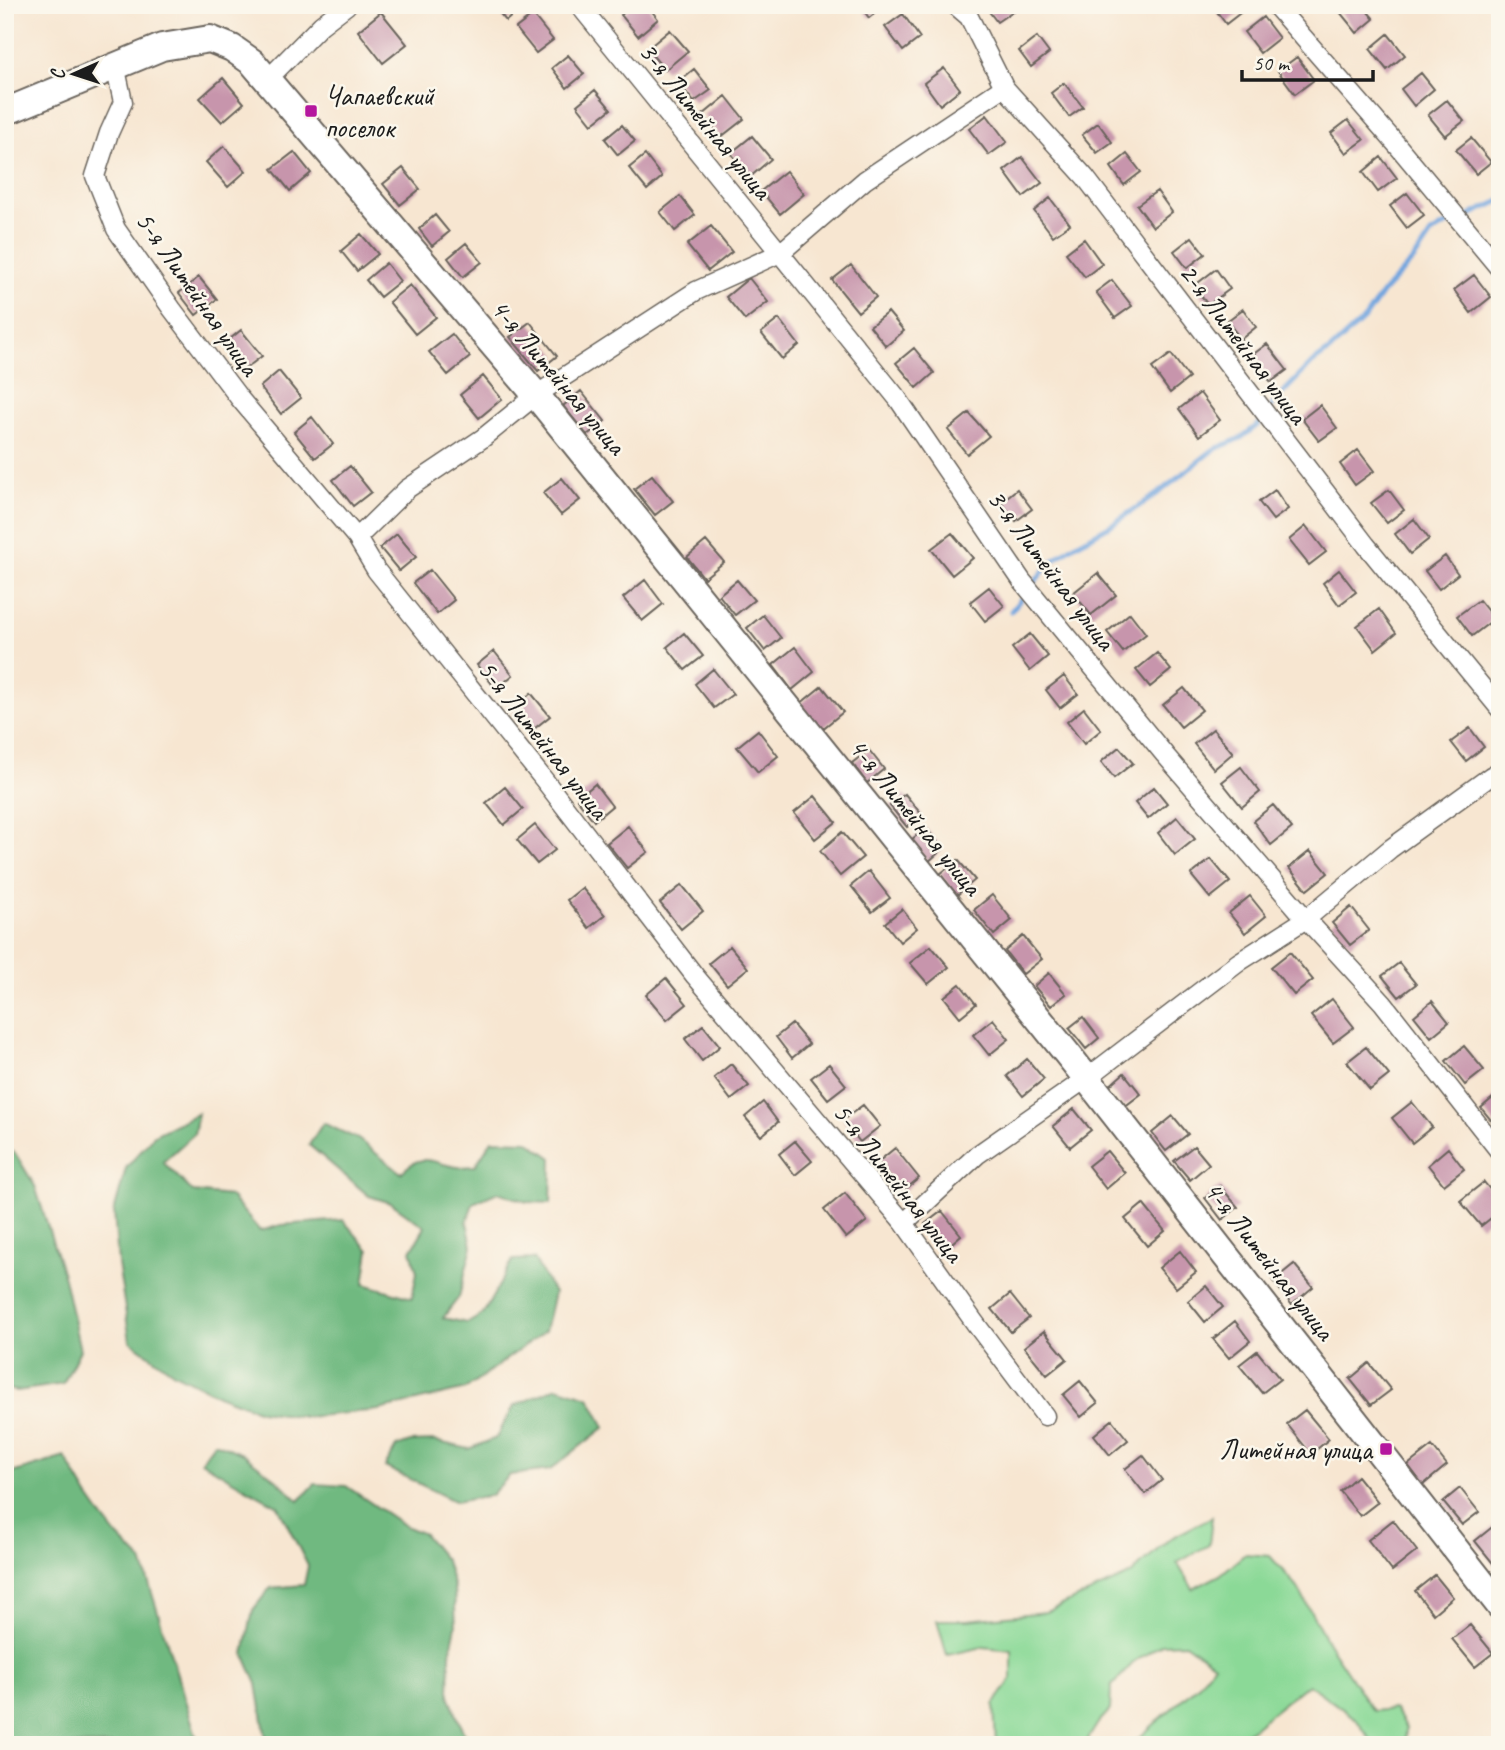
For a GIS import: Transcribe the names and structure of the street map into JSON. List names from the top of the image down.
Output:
{
  "streets": {
    "street": [
      "3-я Литейная улица",
      "5-я Литейная улица",
      "2-я Литейная улица",
      "4-я Литейная улица"
    ]
  },
  "crossings": [
    ["5-я Литейная улица", "4-я Литейная улица"]
  ],
  "places": {
    "transit": ["Чапаевский поселок", "Литейная улица"]
  },
  "scale_bar": "50 m",
  "north": "left"
}
